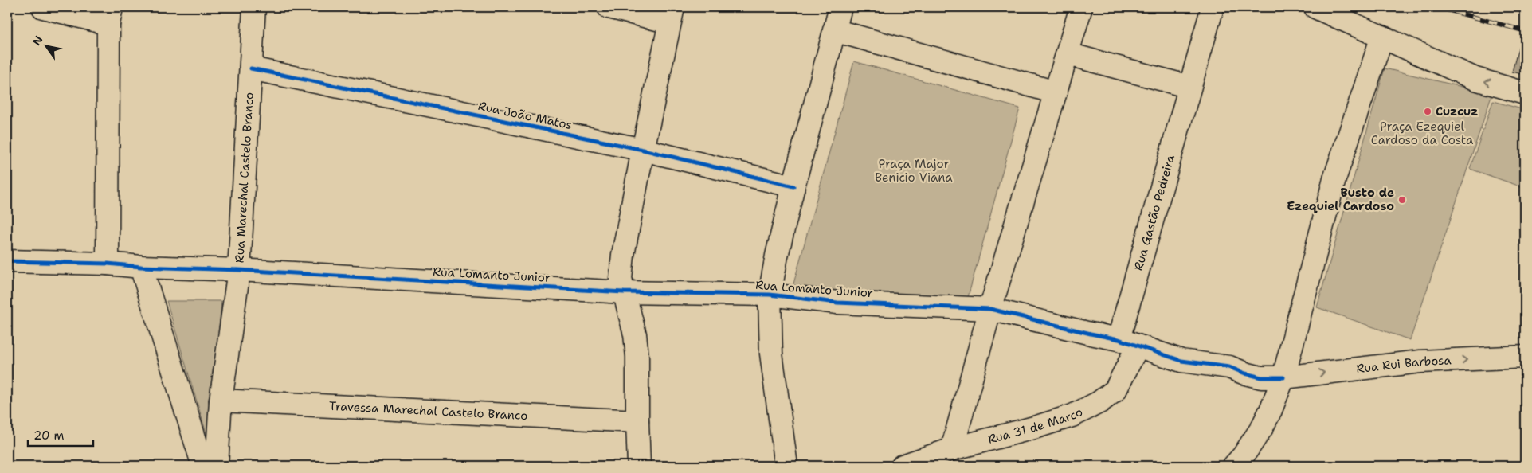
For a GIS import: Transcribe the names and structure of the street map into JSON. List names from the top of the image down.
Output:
{
  "streets": {
    "street": [
      "Rua João Matos",
      "Rua Marechal Castelo Branco",
      "Rua Gastão Pedreira",
      "Rua Lomanto Junior",
      "Rua Rui Barbosa",
      "Travessa Marechal Castelo Branco",
      "Rua 31 de Marco"
    ]
  },
  "crossings": [
    ["Rua João Matos", "Rua Marechal Castelo Branco"],
    ["Rua Marechal Castelo Branco", "Rua Lomanto Junior"],
    ["Rua Marechal Castelo Branco", "Travessa Marechal Castelo Branco"],
    ["Rua Gastão Pedreira", "Rua Lomanto Junior"],
    ["Rua Gastão Pedreira", "Rua 31 de Marco"],
    ["Rua Lomanto Junior", "Rua Rui Barbosa"],
    ["Rua Lomanto Junior", "Rua 31 de Marco"]
  ],
  "one_way": ["Rua Rui Barbosa"],
  "parks": ["Praça Ezequiel Cardoso da Costa", "Praça Major Benicio Viana"],
  "places": ["Cuzcuz", "Busto de Ezequiel Cardoso"],
  "scale_bar": "20 m",
  "north": "top left"
}
